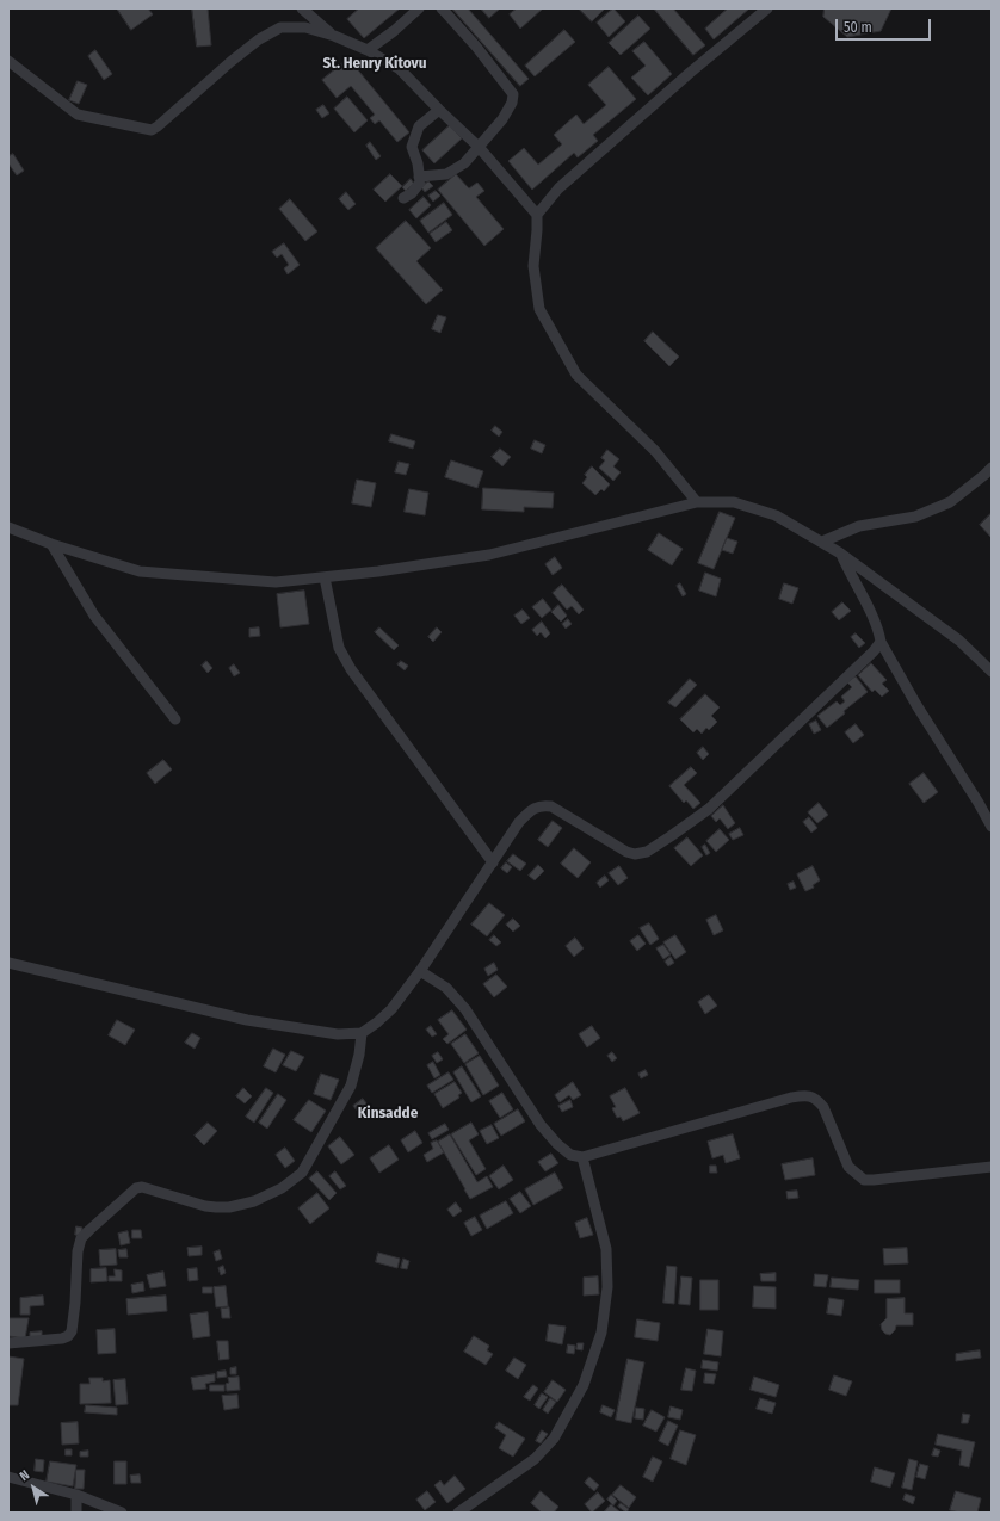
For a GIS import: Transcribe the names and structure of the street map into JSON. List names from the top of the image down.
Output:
{
  "districts": ["St. Henry Kitovu", "Kinsadde"],
  "scale_bar": "50 m",
  "north": "top left"
}
